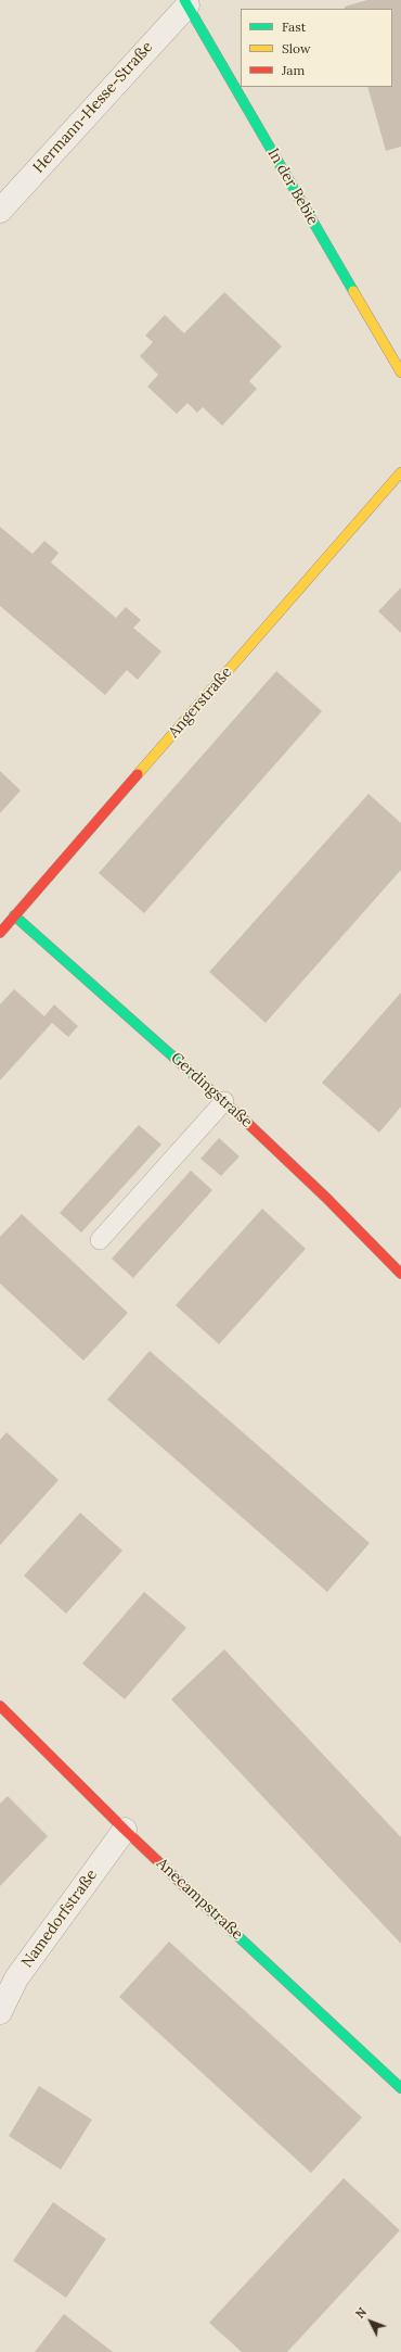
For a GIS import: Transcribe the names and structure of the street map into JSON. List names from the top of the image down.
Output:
{
  "streets": {
    "street": [
      "Hermann-Hesse-Straße",
      "In der Bebie",
      "Angerstraße",
      "Gerdingstraße",
      "Anecampstraße",
      "Namedorfstraße"
    ]
  },
  "crossings": [
    ["Hermann-Hesse-Straße", "In der Bebie"],
    ["Angerstraße", "Gerdingstraße"],
    ["Anecampstraße", "Namedorfstraße"]
  ],
  "legend": ["Fast", "Slow", "Jam"],
  "north": "top left"
}
